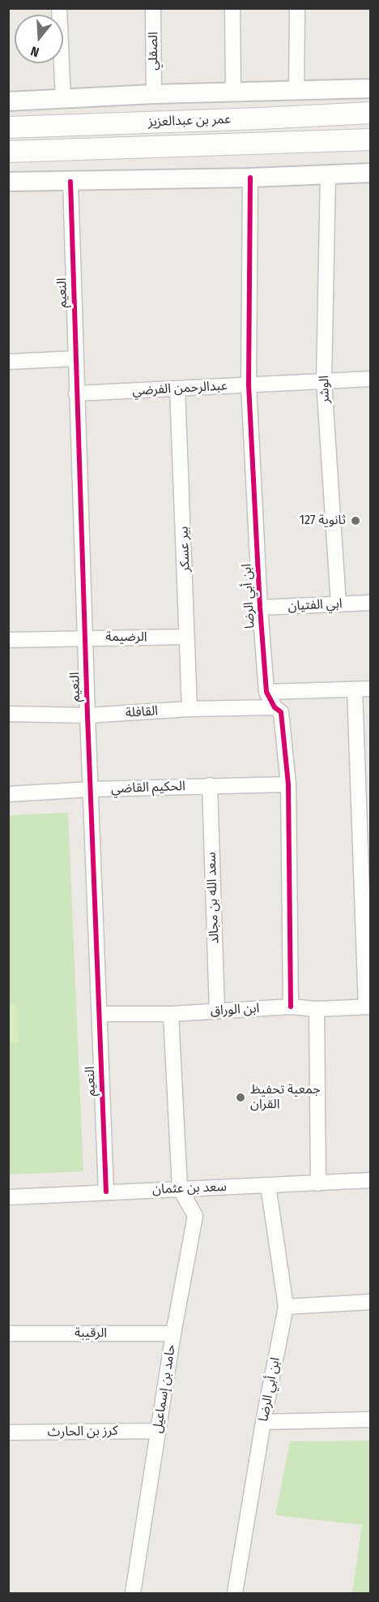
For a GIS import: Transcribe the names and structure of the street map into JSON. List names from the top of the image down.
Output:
{
  "streets": {
    "main road": ["عمر بن عبدالعزيز"],
    "street": [
      "الصقلي",
      "النعيم",
      "عبدالرحمن الفرضي",
      "الوشر",
      "بير عسكر",
      "ابن أبي الرضا",
      "ابي الفتيان",
      "الرضيمة",
      "القافلة",
      "الحكيم القاضي",
      "سعد الله بن مجالد",
      "ابن الوراق",
      "سعد بن عثمان",
      "الرقيبة",
      "حامد بن إسماعيل",
      "كرز بن الحارث"
    ]
  },
  "crossings": [
    ["الصقلي", "عمر بن عبدالعزيز"],
    ["النعيم", "عبدالرحمن الفرضي"],
    ["النعيم", "الرضيمة"],
    ["النعيم", "القافلة"],
    ["النعيم", "الحكيم القاضي"],
    ["النعيم", "ابن الوراق"],
    ["النعيم", "سعد بن عثمان"],
    ["عبدالرحمن الفرضي", "الوشر"],
    ["عبدالرحمن الفرضي", "بير عسكر"],
    ["عبدالرحمن الفرضي", "ابن أبي الرضا"],
    ["الوشر", "ابي الفتيان"],
    ["بير عسكر", "الرضيمة"],
    ["بير عسكر", "القافلة"],
    ["ابن أبي الرضا", "ابي الفتيان"],
    ["ابن أبي الرضا", "القافلة"],
    ["ابن أبي الرضا", "الحكيم القاضي"],
    ["ابن أبي الرضا", "ابن الوراق"],
    ["ابن أبي الرضا", "سعد بن عثمان"],
    ["الحكيم القاضي", "سعد الله بن مجالد"],
    ["سعد الله بن مجالد", "ابن الوراق"],
    ["سعد بن عثمان", "حامد بن إسماعيل"],
    ["الرقيبة", "حامد بن إسماعيل"],
    ["حامد بن إسماعيل", "كرز بن الحارث"]
  ],
  "places": ["ثانوية 127", "جمعية تحفيظ القران"],
  "north": "bottom"
}
